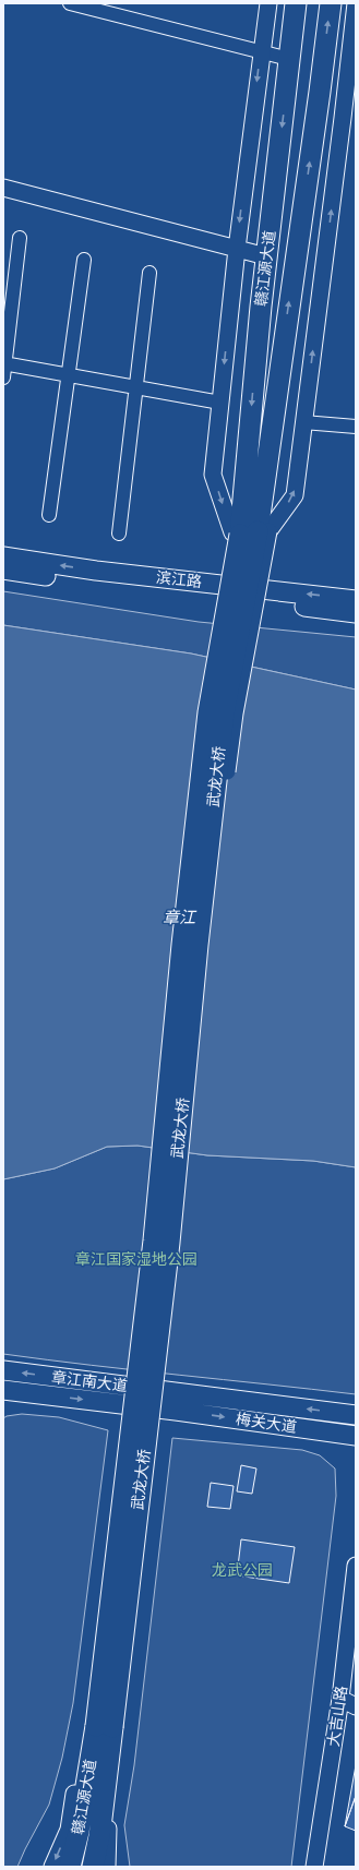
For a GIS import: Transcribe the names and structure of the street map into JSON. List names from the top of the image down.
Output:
{
  "streets": {
    "main road": [
      "赣江源大道",
      "滨江路",
      "武龙大桥",
      "章江南大道",
      "梅关大道"
    ],
    "street": ["大吉山路"]
  },
  "crossings": [
    ["赣江源大道", "武龙大桥"],
    ["章江南大道", "梅关大道"]
  ],
  "water": ["章江"],
  "parks": ["章江国家湿地公园", "龙武公园"]
}
